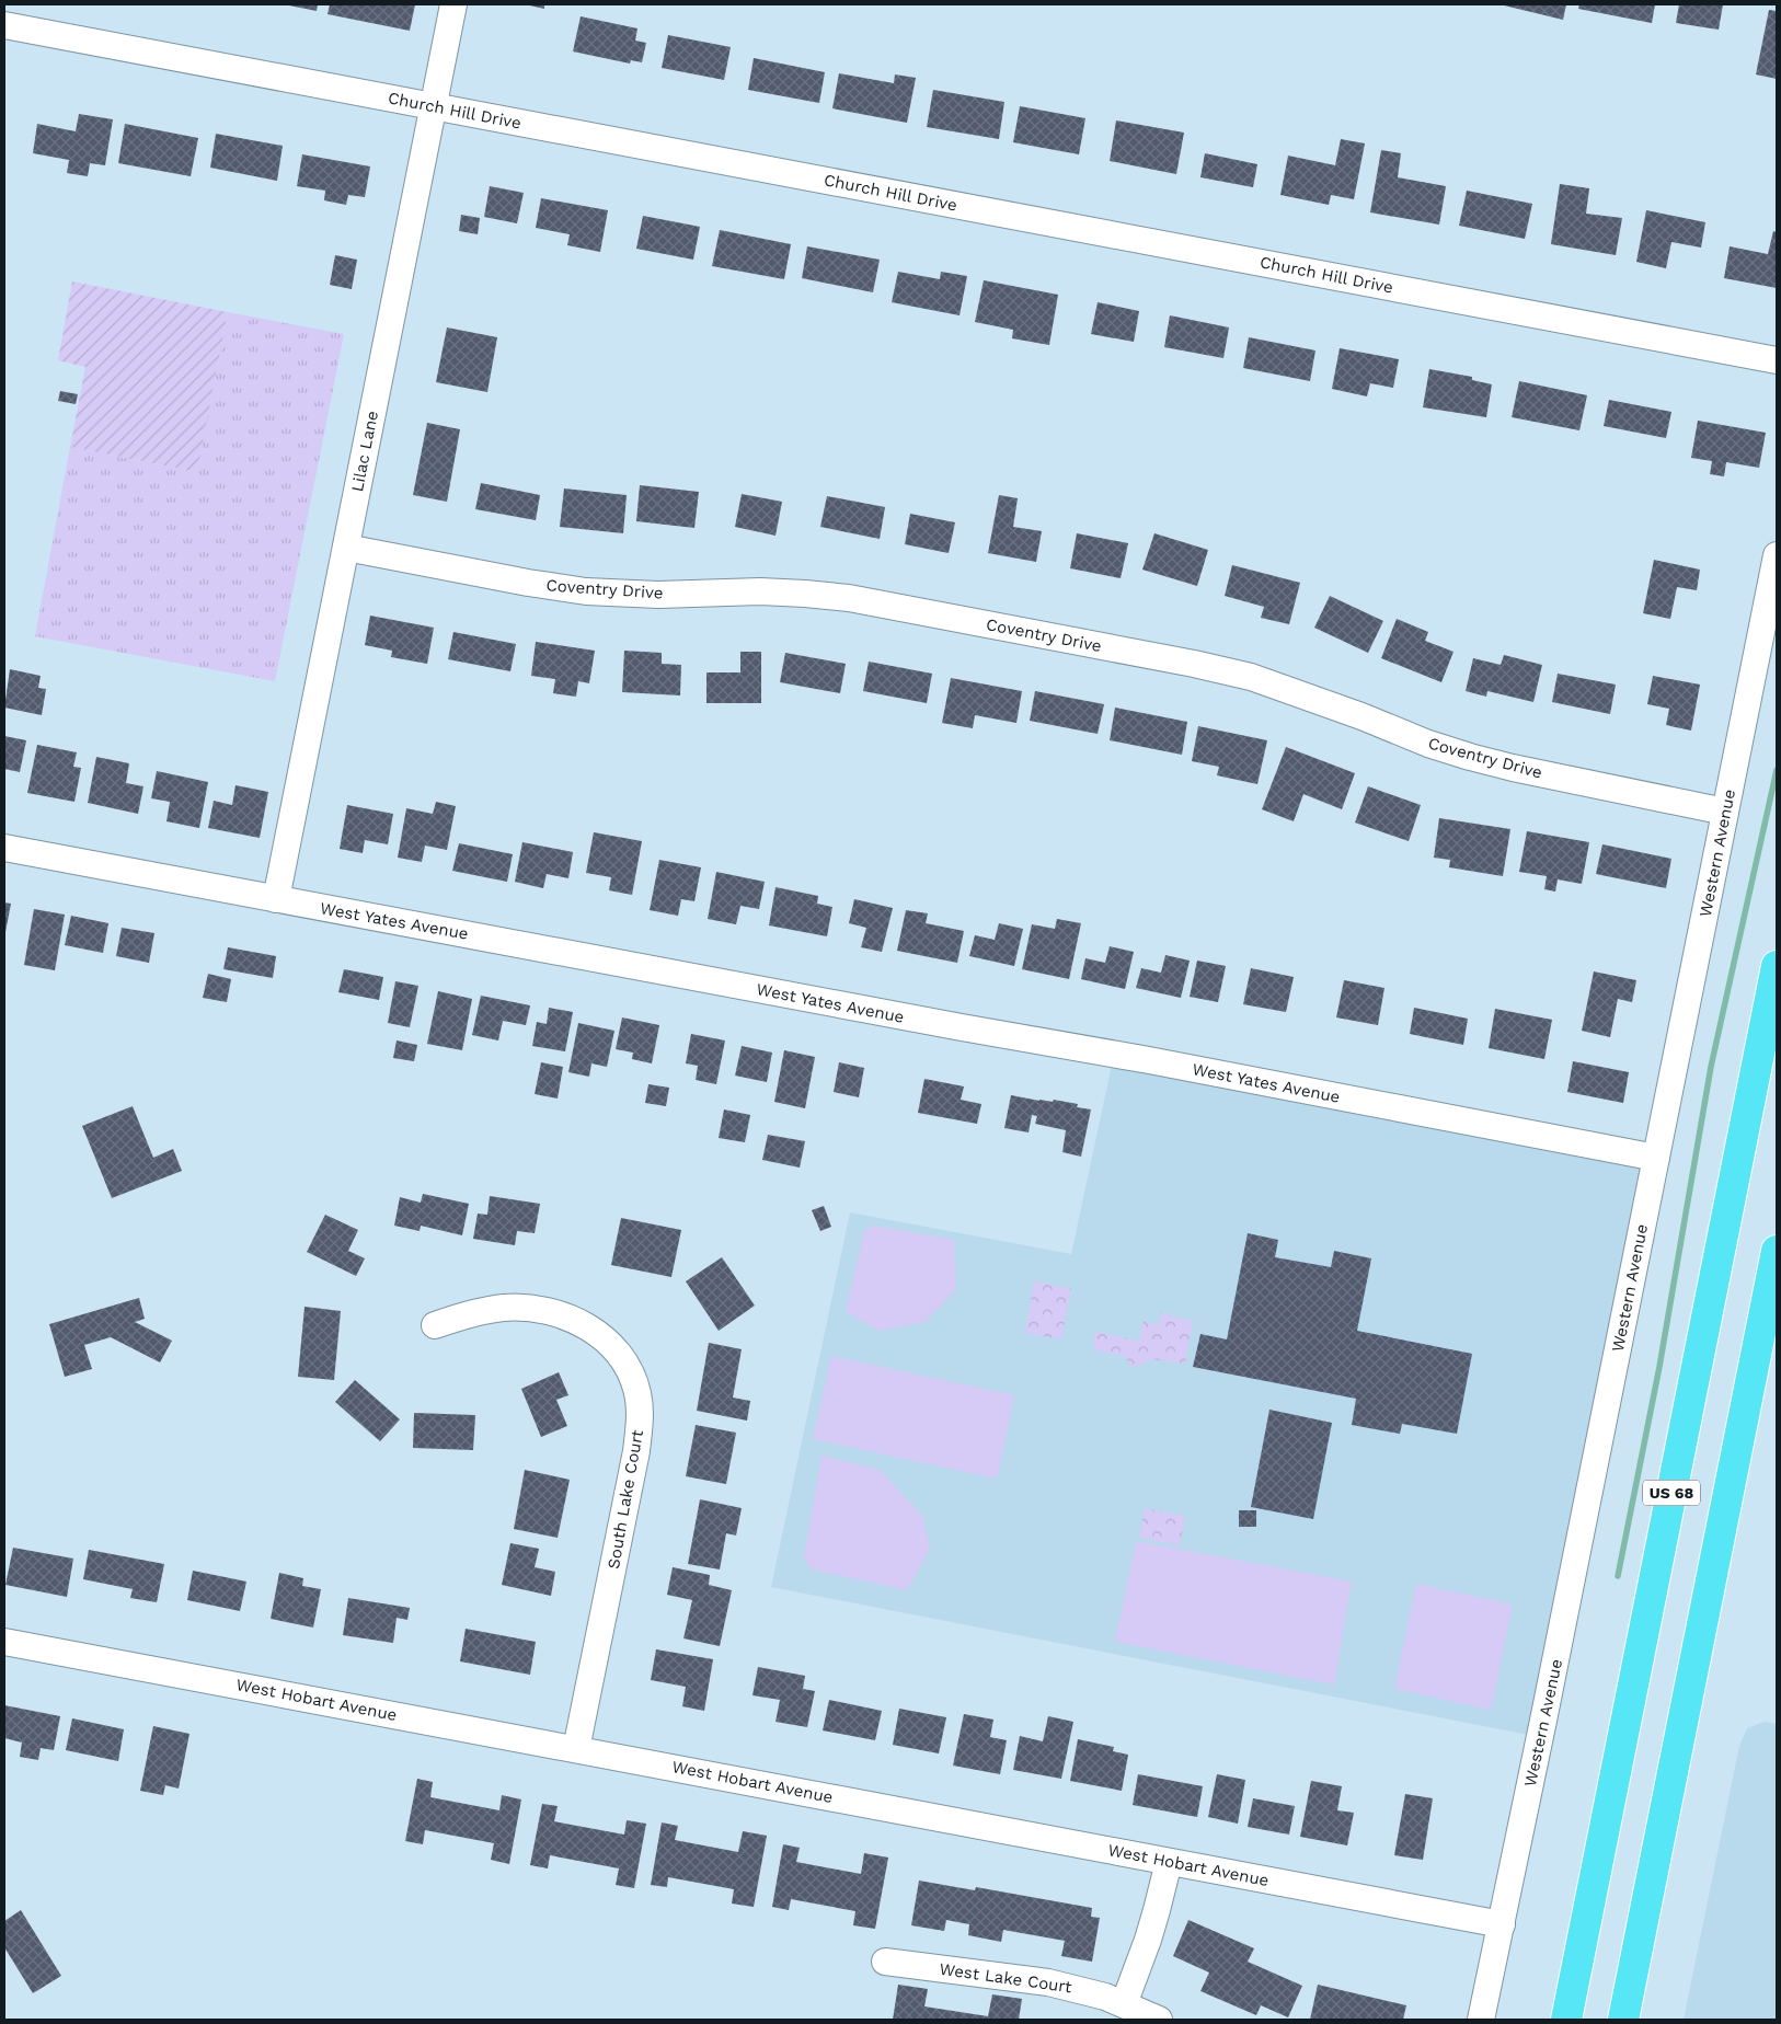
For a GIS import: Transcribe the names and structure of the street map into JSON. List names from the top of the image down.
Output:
{
  "streets": {
    "highway": ["US 68"],
    "street": [
      "Church Hill Drive",
      "Lilac Lane",
      "Coventry Drive",
      "Western Avenue",
      "West Yates Avenue",
      "South Lake Court",
      "West Hobart Avenue",
      "West Lake Court"
    ]
  },
  "crossings": [
    ["Church Hill Drive", "Lilac Lane"],
    ["Lilac Lane", "Coventry Drive"],
    ["Lilac Lane", "West Yates Avenue"],
    ["Coventry Drive", "Western Avenue"],
    ["Western Avenue", "West Yates Avenue"],
    ["Western Avenue", "West Hobart Avenue"],
    ["South Lake Court", "West Hobart Avenue"]
  ]
}
